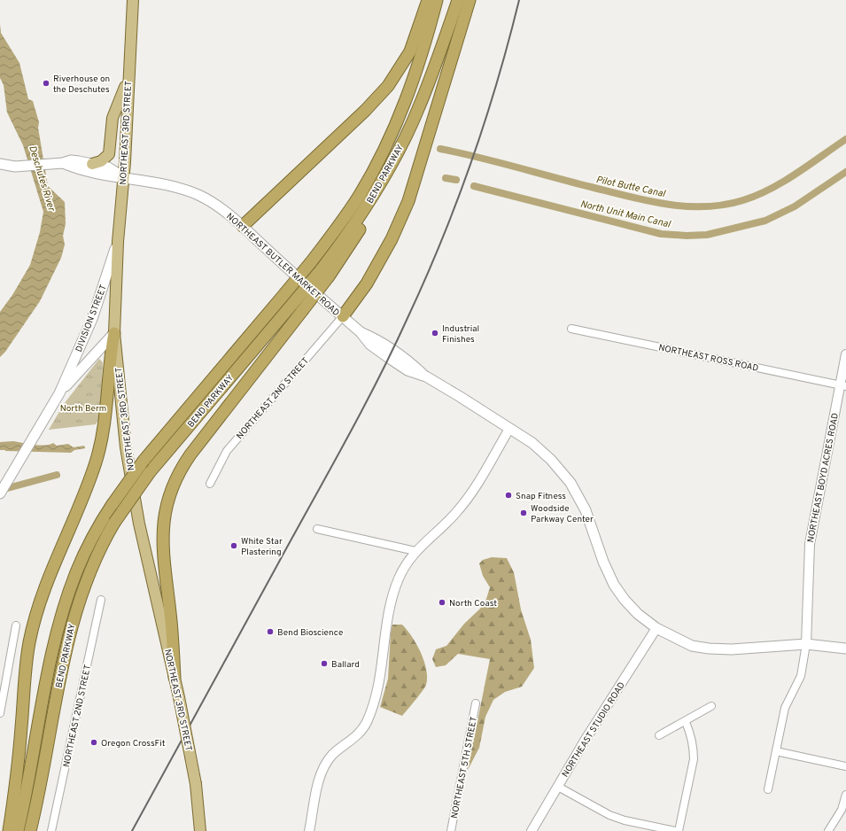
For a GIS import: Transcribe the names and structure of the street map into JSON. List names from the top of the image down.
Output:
{
  "streets": {
    "highway": ["BEND PARKWAY"],
    "main road": ["NORTHEAST 3RD STREET", "NORTHEAST BUTLER MARKET ROAD", "DIVISION STREET"],
    "street": [
      "NORTHEAST ROSS ROAD",
      "NORTHEAST 2ND STREET",
      "NORTHEAST BOYD ACRES ROAD",
      "NORTHEAST STUDIO ROAD",
      "NORTHEAST 5TH STREET"
    ]
  },
  "crossings": [
    ["NORTHEAST 3RD STREET", "NORTHEAST BUTLER MARKET ROAD"],
    ["NORTHEAST 3RD STREET", "DIVISION STREET"],
    ["NORTHEAST BUTLER MARKET ROAD", "NORTHEAST 2ND STREET"],
    ["NORTHEAST BUTLER MARKET ROAD", "NORTHEAST BOYD ACRES ROAD"],
    ["NORTHEAST BUTLER MARKET ROAD", "NORTHEAST STUDIO ROAD"],
    ["NORTHEAST ROSS ROAD", "NORTHEAST BOYD ACRES ROAD"]
  ],
  "water": ["Deschutes River", "Pilot Butte Canal", "North Unit Main Canal"],
  "parks": ["North Berm"],
  "places": [
    "Riverhouse on the Deschutes",
    "Industrial Finishes",
    "Snap Fitness",
    "Woodside Parkway Center",
    "White Star Plastering",
    "North Coast",
    "Bend Bioscience",
    "Ballard",
    "Oregon CrossFit"
  ]
}
